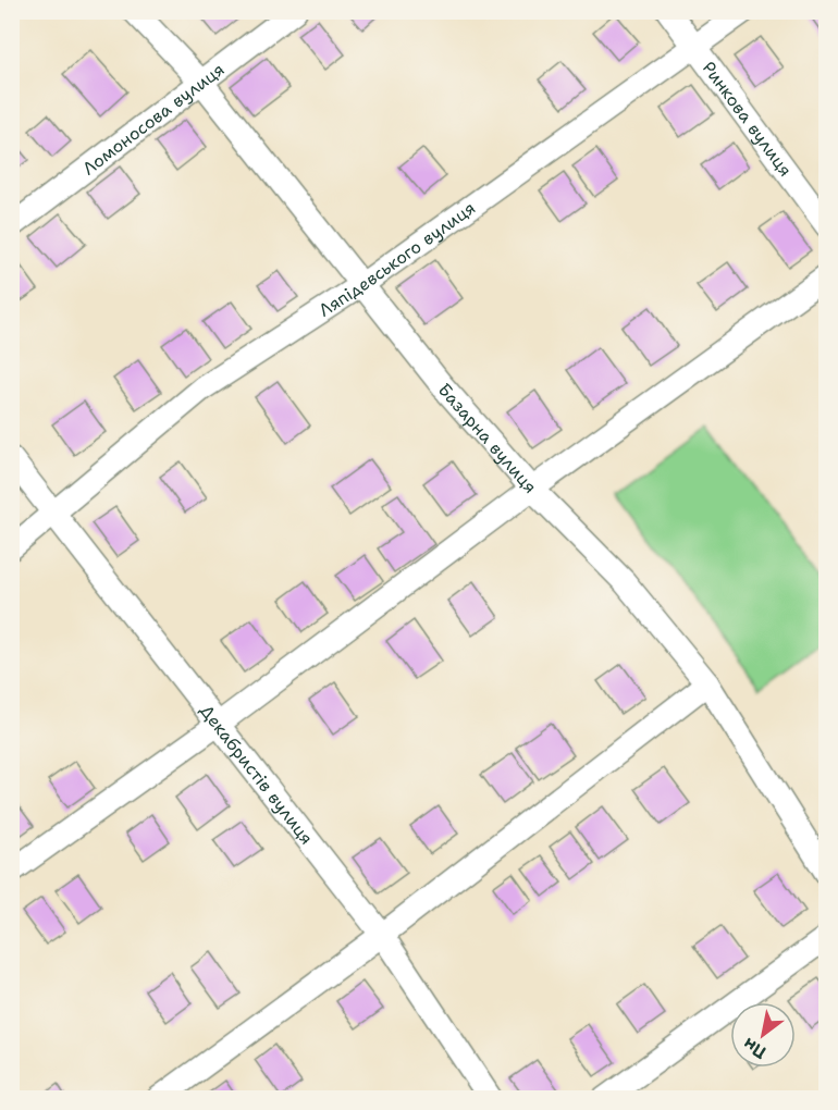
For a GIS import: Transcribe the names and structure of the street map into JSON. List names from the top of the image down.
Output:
{
  "streets": {
    "street": [
      "Ломоносова вулиця",
      "Ринкова вулиця",
      "Ляпідевського вулиця",
      "Базарна вулиця",
      "Декабристів вулиця"
    ]
  },
  "crossings": [
    ["Ломоносова вулиця", "Базарна вулиця"],
    ["Ринкова вулиця", "Ляпідевського вулиця"],
    ["Ляпідевського вулиця", "Базарна вулиця"],
    ["Ляпідевського вулиця", "Декабристів вулиця"]
  ],
  "north": "bottom left"
}
